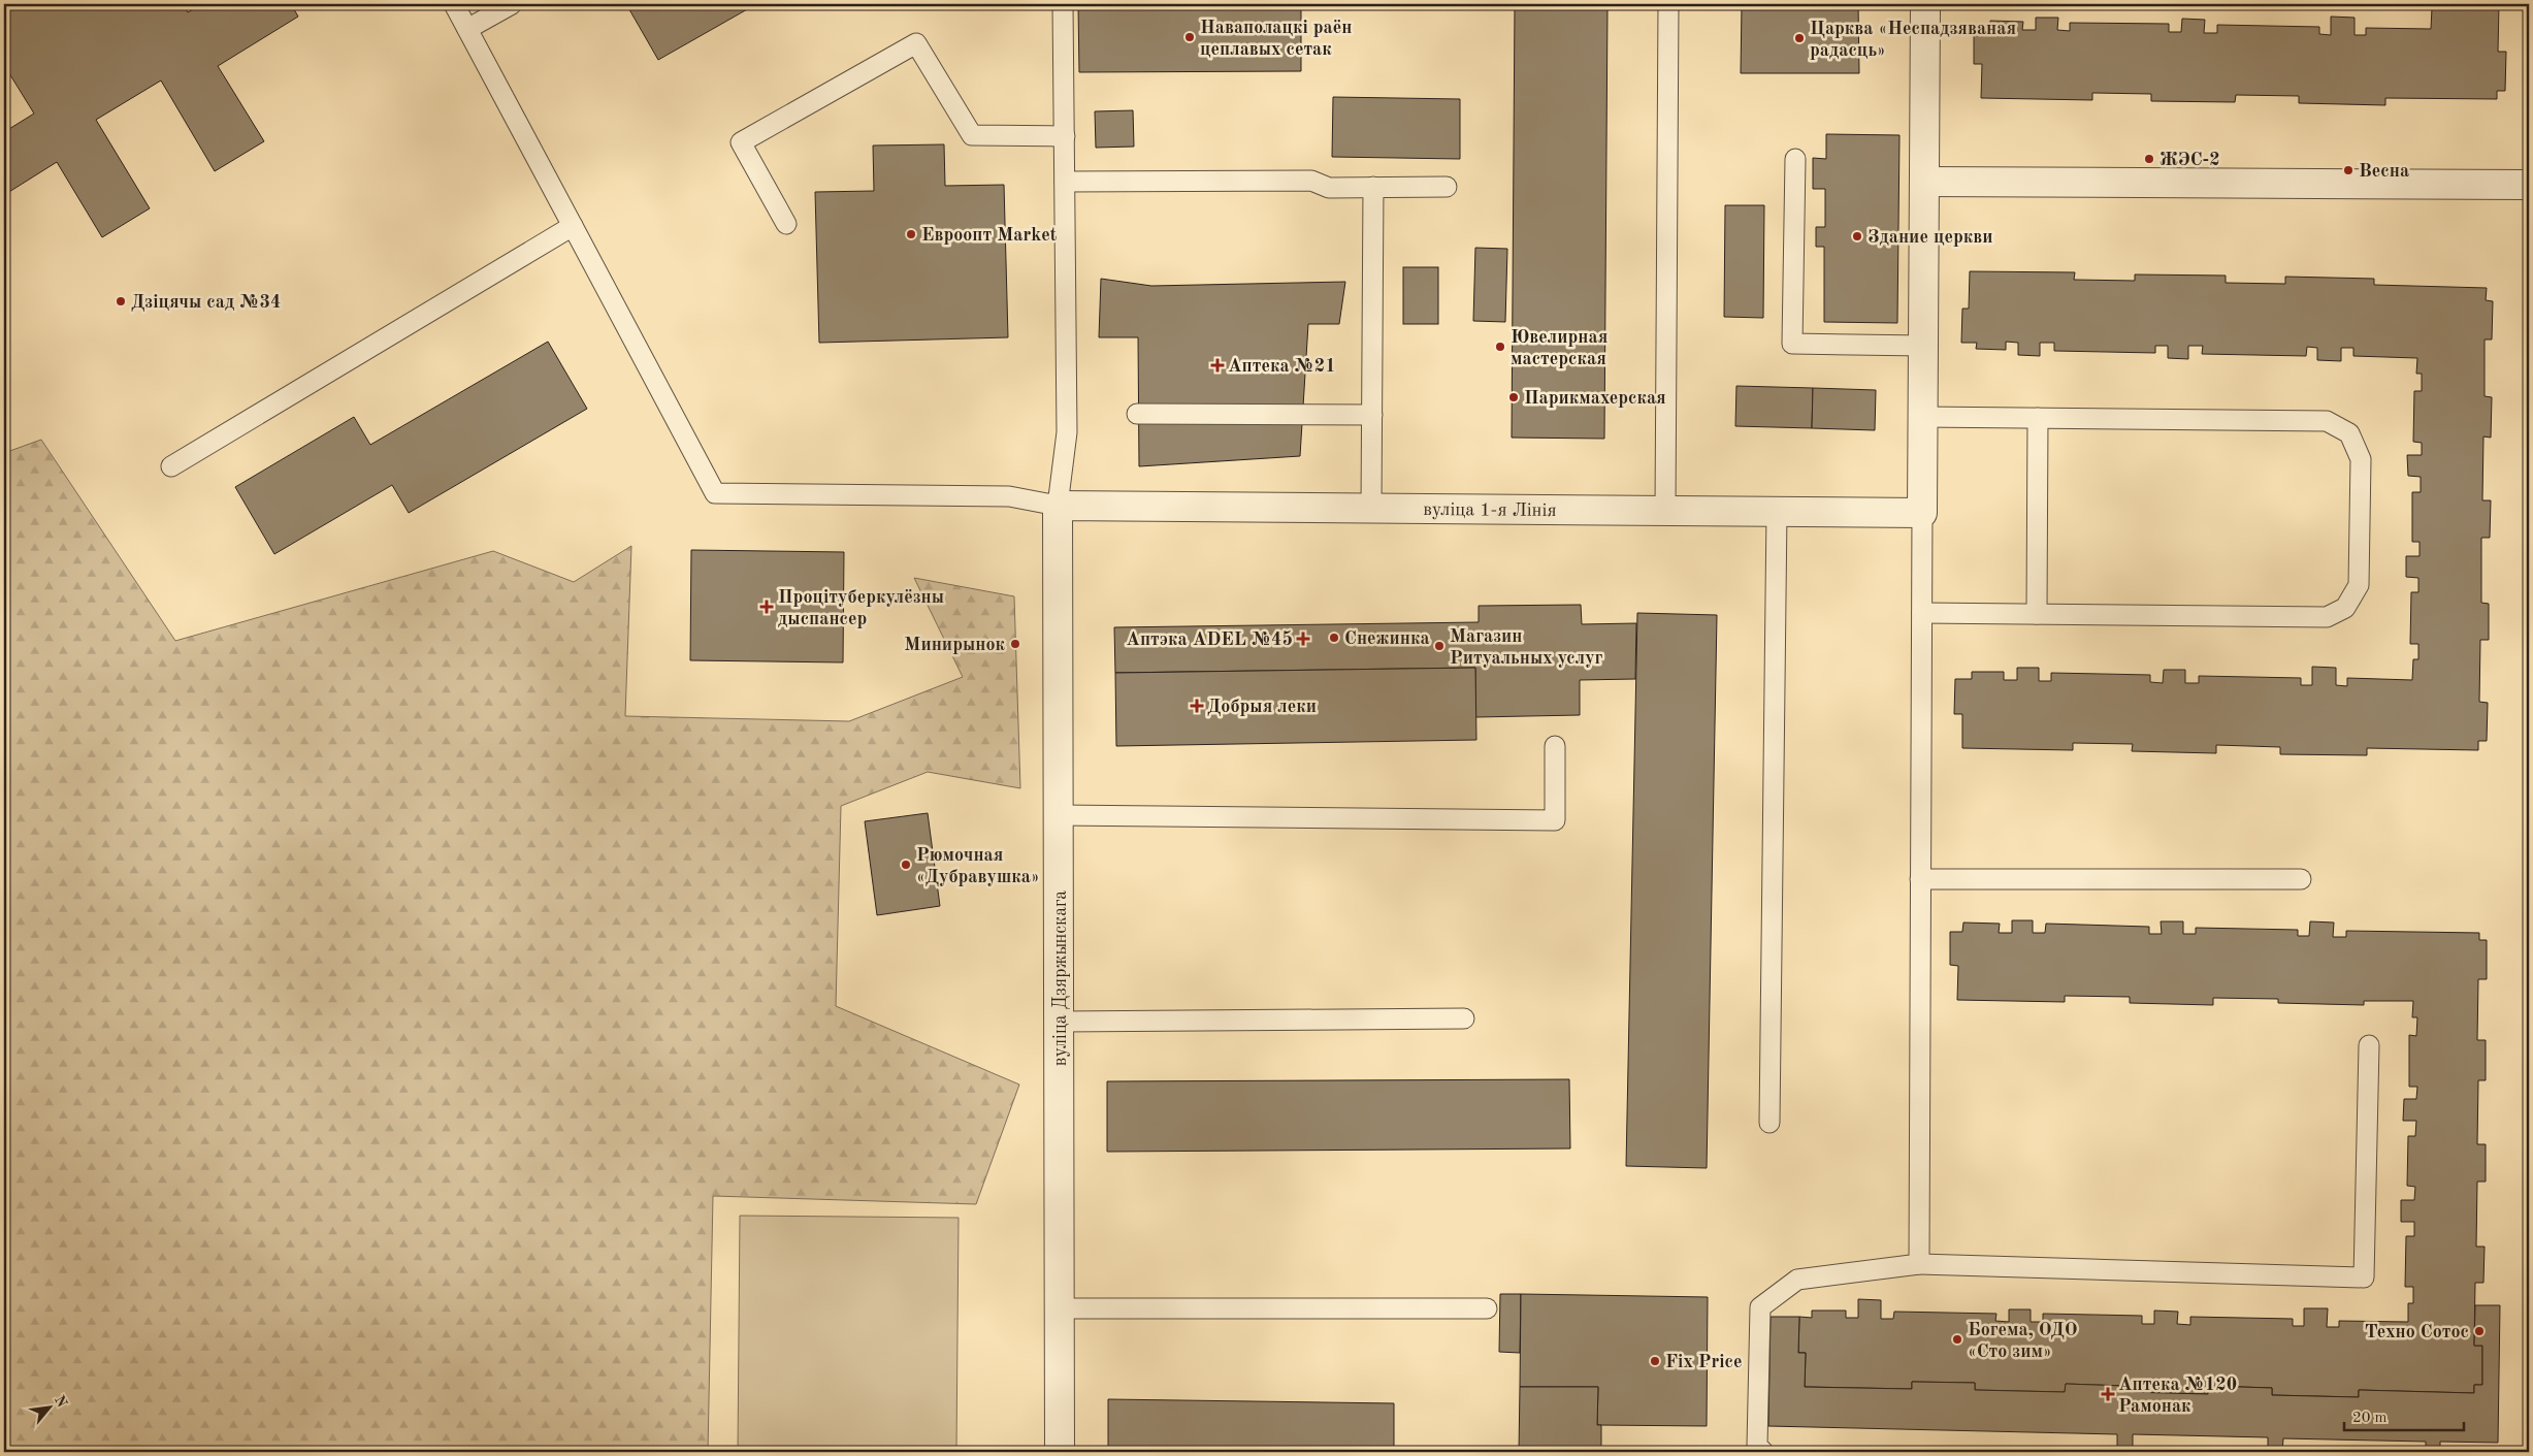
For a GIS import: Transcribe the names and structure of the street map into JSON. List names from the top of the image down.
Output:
{
  "streets": {
    "street": ["вуліца 1-я Лінія", "вуліца Дзяржынскага"]
  },
  "crossings": [
    ["вуліца 1-я Лінія", "вуліца Дзяржынскага"]
  ],
  "places": {
    "other": [
      "Наваполацкі раён цеплавых сетак",
      "Царква «Неспадзяваная радасць»",
      "ЖЭС-2",
      "Весна",
      "Евроопт Market",
      "Здание церкви",
      "Дзіцячы сад №34",
      "Ювелирная мастерская",
      "Парикмахерская",
      "Снежинка",
      "Минирынок",
      "Магазин Ритуальных услуг",
      "Рюмочная «Дубравушка»",
      "Техно Сотос",
      "Богема, ОДО «Сто зим»",
      "Fix Price"
    ],
    "health": [
      "Аптека №21",
      "Процітуберкулёзны дыспансер",
      "Аптэка ADEL №45",
      "Добрыя леки",
      "Аптека №120 Рамонак"
    ]
  },
  "scale_bar": "20 m",
  "north": "top right"
}
